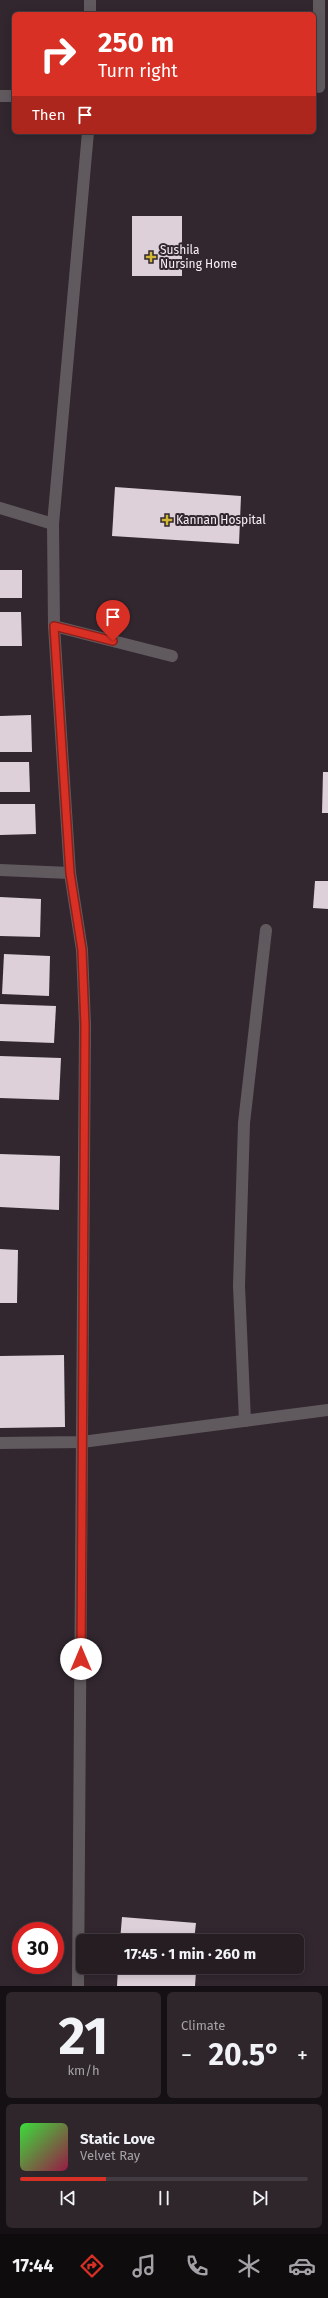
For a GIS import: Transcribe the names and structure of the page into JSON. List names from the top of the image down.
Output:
{
  "places": {
    "health": ["Sushila Nursing Home", "Kannan Hospital"]
  },
  "page": {
    "turn": ["250 m", "Turn right"],
    "then": "Then",
    "limit": "30",
    "trip": "17:45 · 1 min · 260 m",
    "tile": [
      ["21", "km/h"],
      "Climate"
    ],
    "heat": ["−", "20.5°", "+"],
    "song": ["Static Love", "Velvet Ray"],
    "tabs": "17:44"
  }
}
